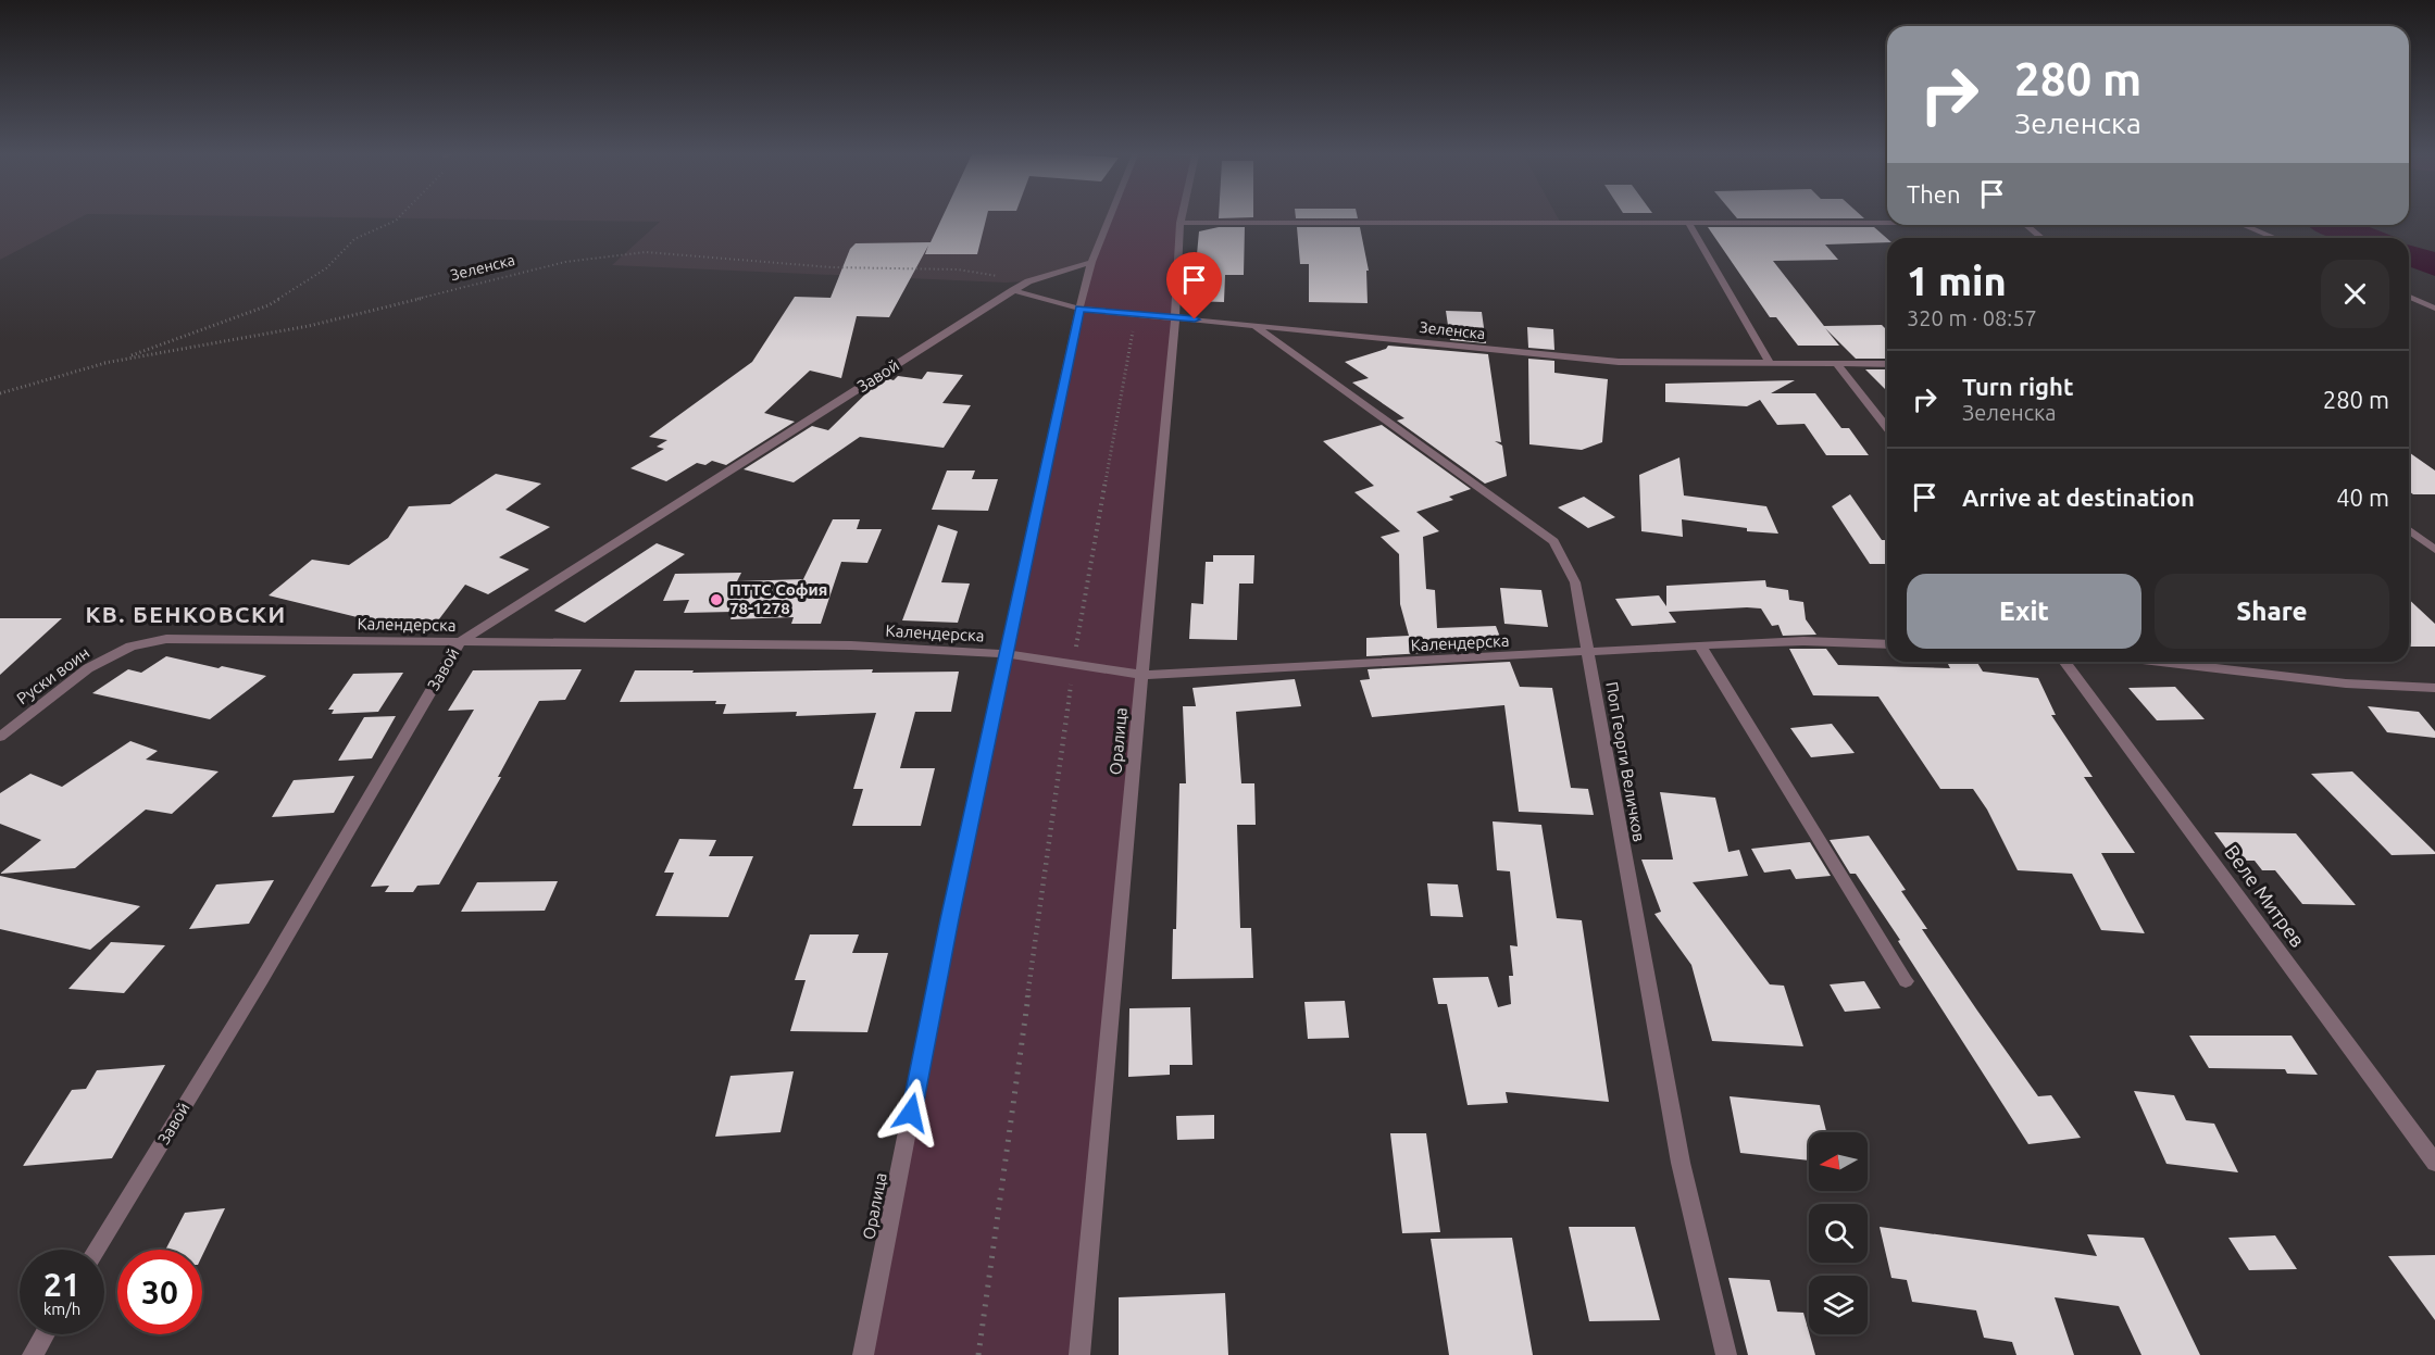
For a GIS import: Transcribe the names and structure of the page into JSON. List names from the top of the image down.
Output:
{
  "streets": {
    "street": [
      "Зеленска",
      "Завой",
      "Календерска",
      "Руски воин",
      "Оралица",
      "Поп Георги Величков",
      "Веле Митрев"
    ]
  },
  "crossings": [
    ["Зеленска", "Завой"],
    ["Зеленска", "Оралица"],
    ["Зеленска", "Поп Георги Величков"],
    ["Завой", "Календерска"],
    ["Завой", "Оралица"],
    ["Календерска", "Руски воин"],
    ["Календерска", "Оралица"],
    ["Календерска", "Поп Георги Величков"]
  ],
  "districts": ["КВ. БЕНКОВСКИ"],
  "places": ["ПТТС София 78-1278"],
  "north": "left",
  "page": {
    "turn": ["280 m", "Зеленска"],
    "then": "Then",
    "heading": ["1 min", "320 m · 08:57"],
    "list": [
      {
        "name": "Turn right",
        "note": "Зеленска",
        "value": "280 m"
      },
      {
        "name": "Arrive at destination",
        "value": "40 m"
      }
    ],
    "buttons": ["Exit", "Share"],
    "speed": "21 km/h",
    "limit": "30"
  }
}
